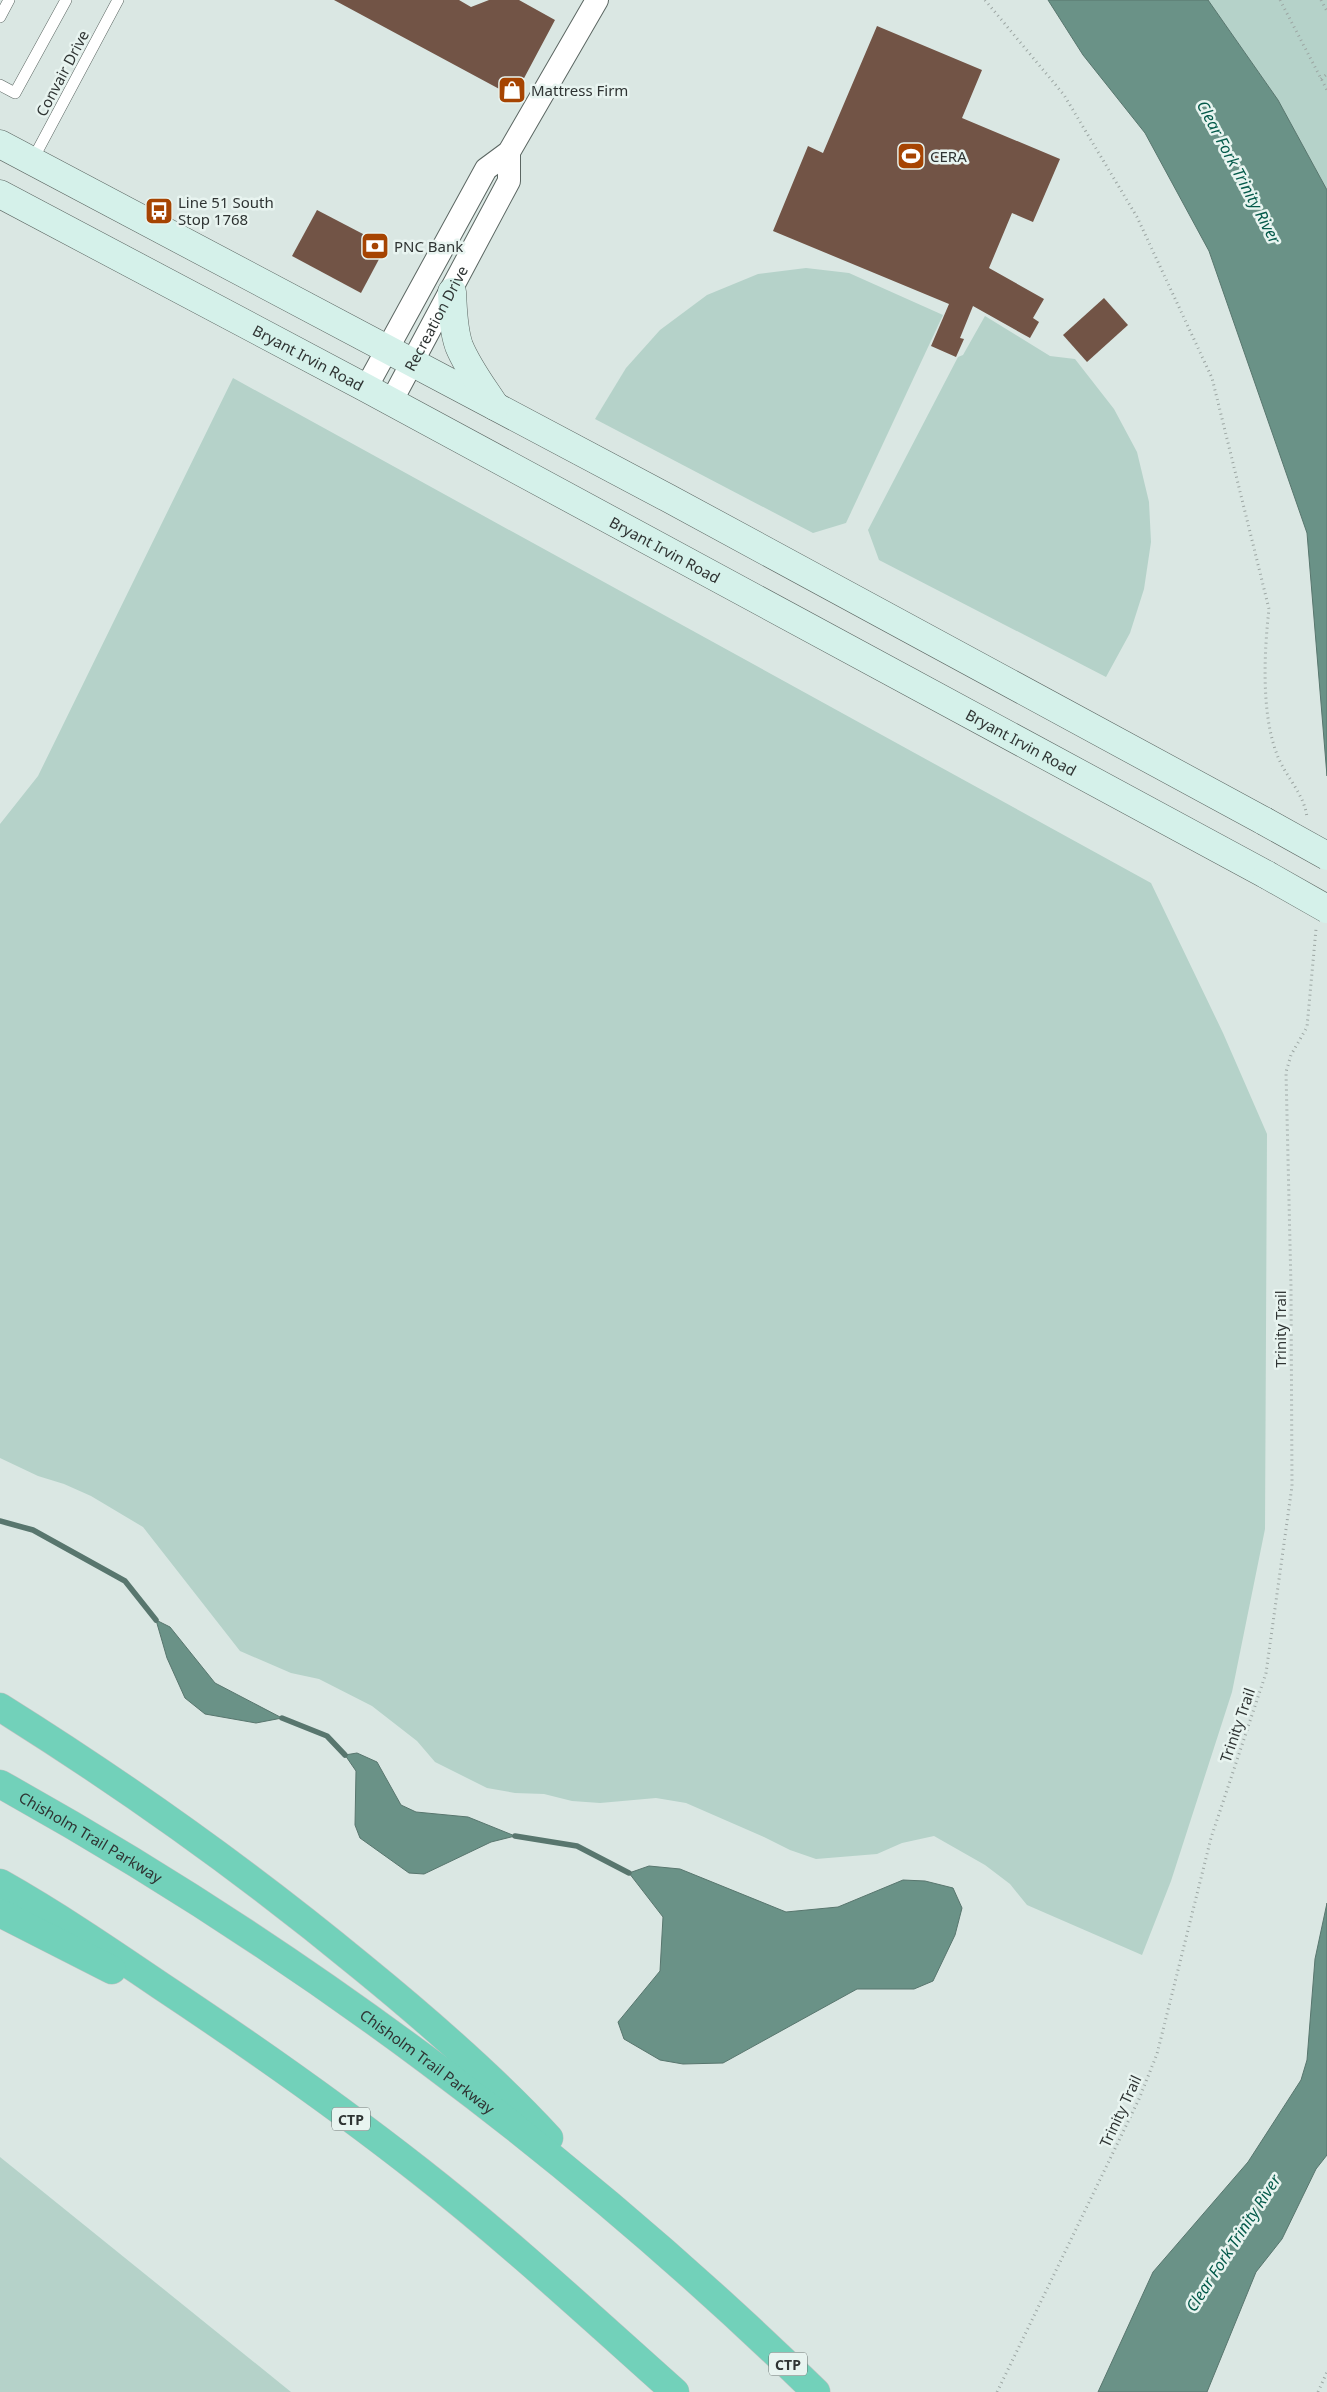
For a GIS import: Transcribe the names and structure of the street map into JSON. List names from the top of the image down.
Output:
{
  "streets": {
    "highway": ["Chisholm Trail Parkway", "CTP"],
    "main road": ["Bryant Irvin Road"],
    "street": ["Recreation Drive"],
    "lane": ["Convair Drive"],
    "path": ["Trinity Trail"]
  },
  "crossings": [
    ["Recreation Drive", "Bryant Irvin Road"],
    ["Bryant Irvin Road", "Trinity Trail"]
  ],
  "water": ["Clear Fork Trinity River"],
  "places": {
    "shop": ["Mattress Firm"],
    "sports": ["CERA"],
    "bus stop": ["Line 51 South Stop 1768"],
    "bank": ["PNC Bank"]
  }
}
